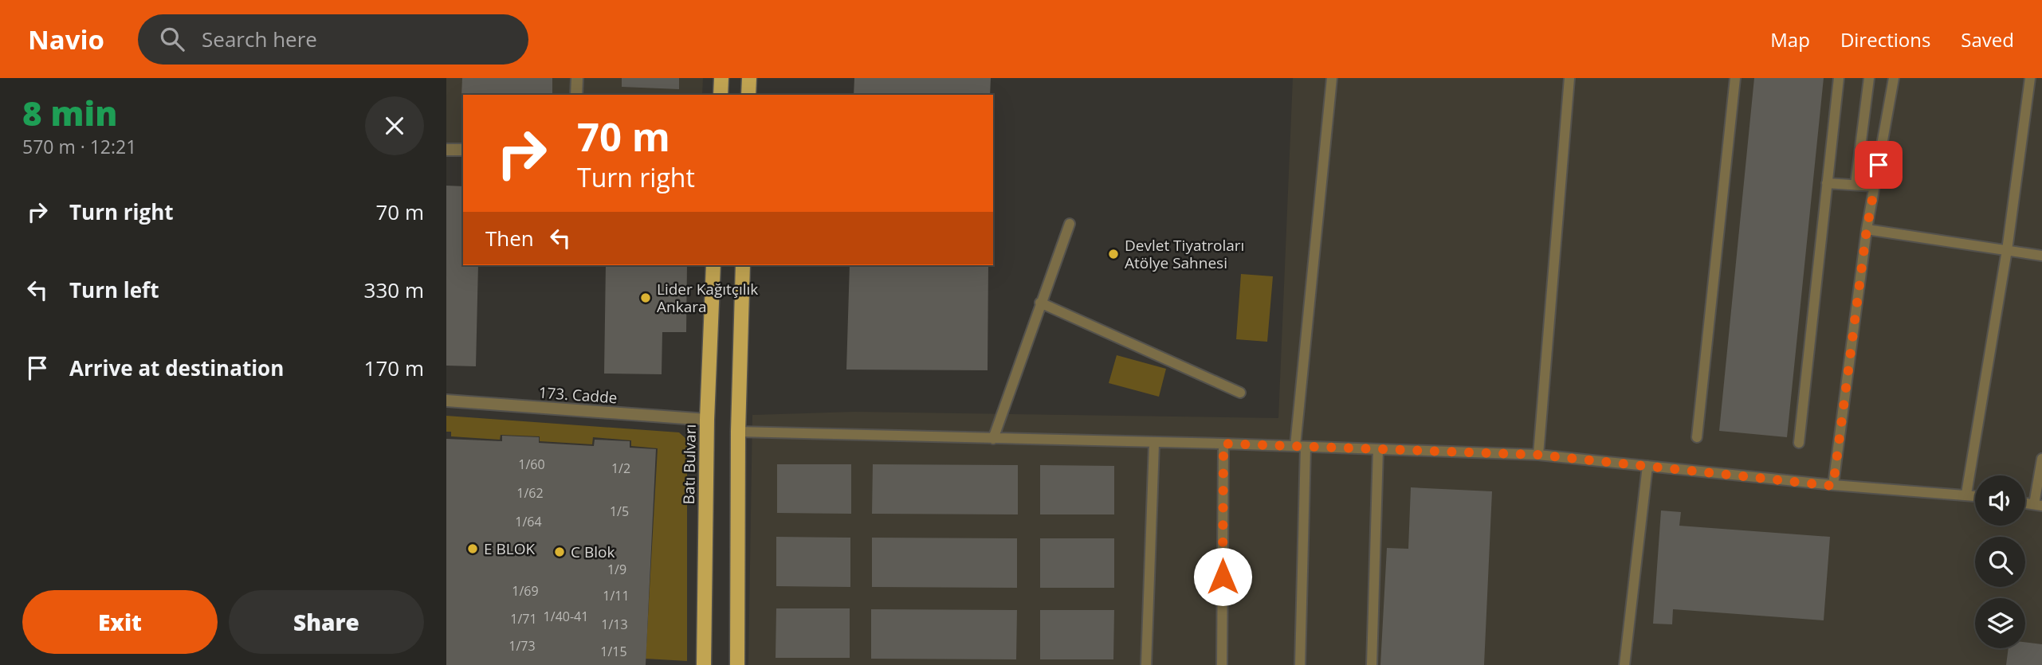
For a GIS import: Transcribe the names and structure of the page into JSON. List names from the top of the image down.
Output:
{
  "streets": {
    "main road": ["Batı Bulvarı"],
    "street": ["173. Cadde"]
  },
  "crossings": [
    ["173. Cadde", "Batı Bulvarı"]
  ],
  "places": [
    "Devlet Tiyatroları Atölye Sahnesi",
    "Lider Kağıtçılık Ankara",
    "E BLOK",
    "C Blok"
  ],
  "house_numbers": [
    "1/60",
    "1/2",
    "1/62",
    "1/5",
    "1/64",
    "1/9",
    "1/69",
    "1/11",
    "1/40-41",
    "1/71",
    "1/13",
    "1/73",
    "1/15"
  ],
  "page": {
    "header": "Navio",
    "search": "Search here",
    "nav": ["Map", "Directions", "Saved"],
    "heading": ["8 min", "570 m · 12:21"],
    "turn": ["70 m", "Turn right"],
    "list": [
      {
        "name": "Turn right",
        "value": "70 m"
      },
      {
        "name": "Turn left",
        "value": "330 m"
      },
      {
        "name": "Arrive at destination",
        "value": "170 m"
      }
    ],
    "then": "Then",
    "buttons": ["Exit", "Share"]
  }
}
